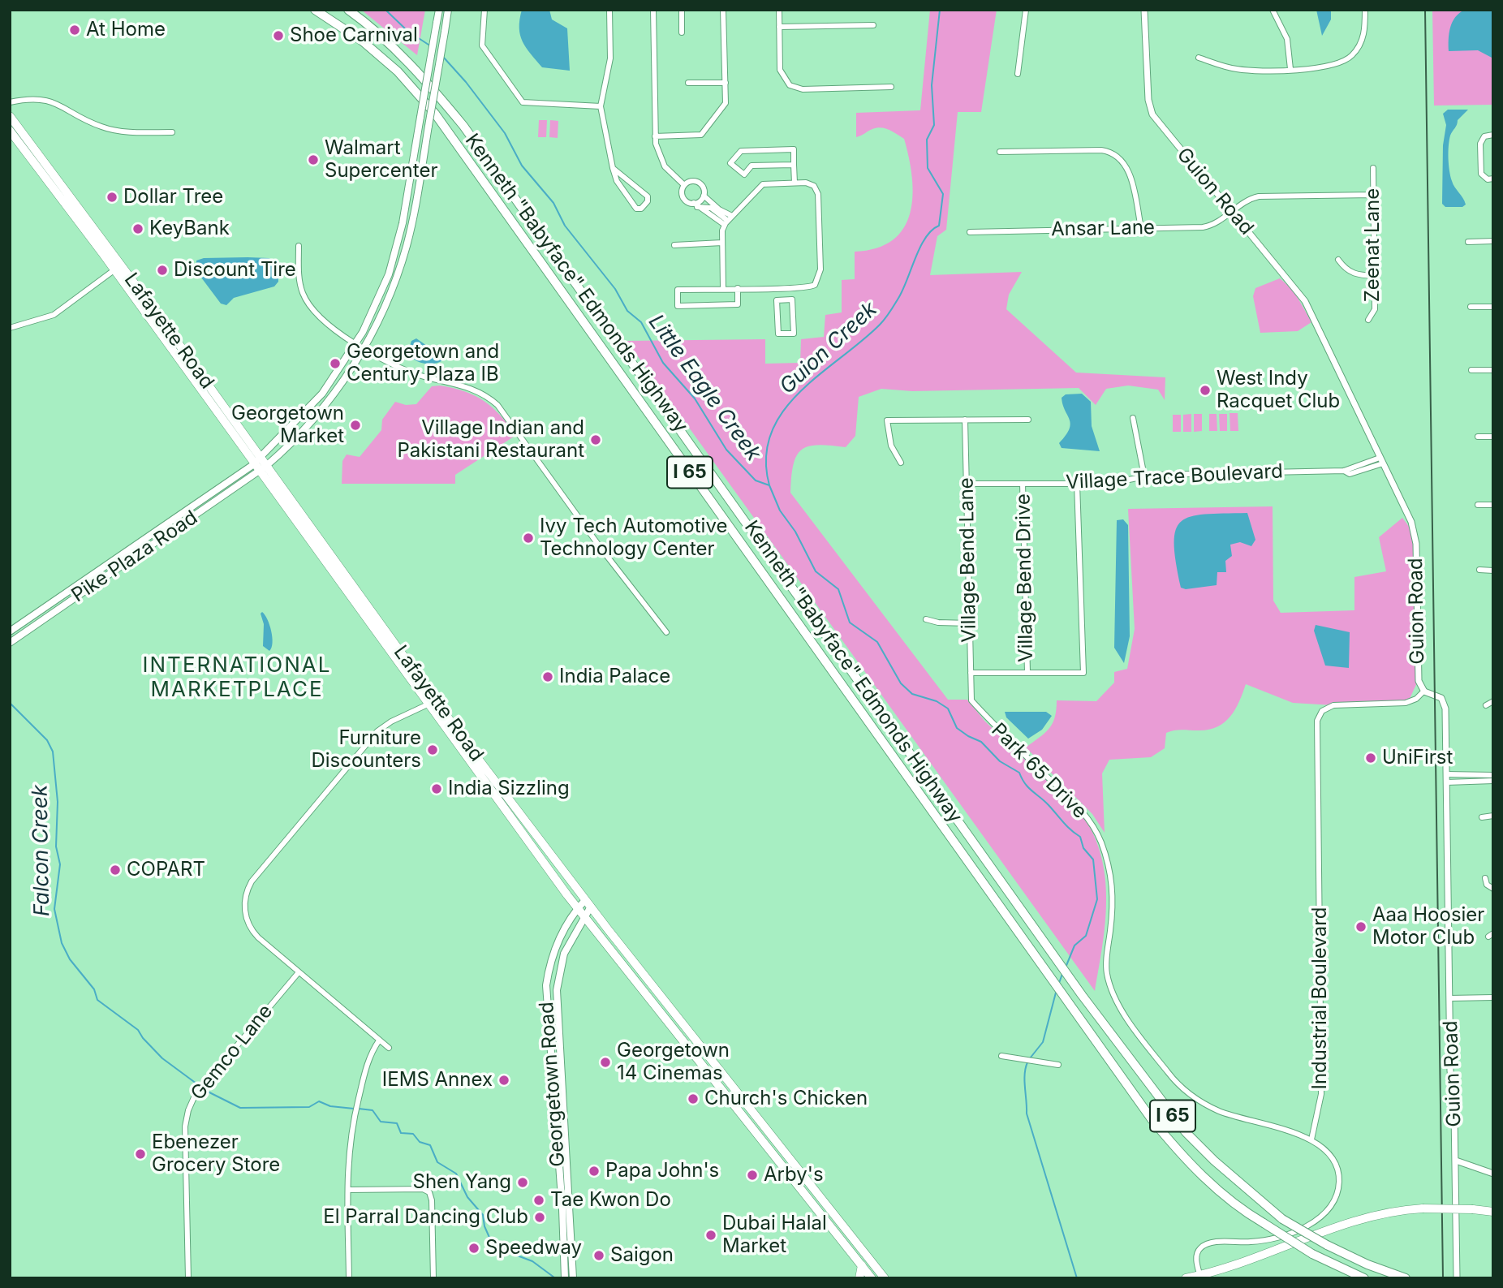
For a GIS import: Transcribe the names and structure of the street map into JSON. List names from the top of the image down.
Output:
{
  "streets": {
    "highway": ["Kenneth \"Babyface\" Edmonds Highway", "I 65"],
    "main road": ["Lafayette Road", "Pike Plaza Road", "Georgetown Road"],
    "street": [
      "Guion Road",
      "Ansar Lane",
      "Zeenat Lane",
      "Village Trace Boulevard",
      "Village Bend Lane",
      "Village Bend Drive",
      "Park 65 Drive",
      "Industrial Boulevard",
      "Gemco Lane"
    ]
  },
  "crossings": [
    ["Guion Road", "Ansar Lane"],
    ["Guion Road", "Village Trace Boulevard"],
    ["Guion Road", "Industrial Boulevard"],
    ["Ansar Lane", "Zeenat Lane"],
    ["Lafayette Road", "Pike Plaza Road"],
    ["Lafayette Road", "Georgetown Road"],
    ["Village Trace Boulevard", "Village Bend Lane"],
    ["Village Trace Boulevard", "Village Bend Drive"],
    ["Village Bend Lane", "Park 65 Drive"],
    ["Park 65 Drive", "Industrial Boulevard"]
  ],
  "districts": ["INTERNATIONAL MARKETPLACE"],
  "water": ["Guion Creek", "Little Eagle Creek", "Falcon Creek"],
  "places": [
    "At Home",
    "Shoe Carnival",
    "Walmart Supercenter",
    "Dollar Tree",
    "KeyBank",
    "Discount Tire",
    "Georgetown and Century Plaza IB",
    "West Indy Racquet Club",
    "Georgetown Market",
    "Village Indian and Pakistani Restaurant",
    "Ivy Tech Automotive Technology Center",
    "India Palace",
    "Furniture Discounters",
    "UniFirst",
    "India Sizzling",
    "COPART",
    "Aaa Hoosier Motor Club",
    "Georgetown 14 Cinemas",
    "IEMS Annex",
    "Church's Chicken",
    "Ebenezer Grocery Store",
    "Papa John's",
    "Arby's",
    "Shen Yang",
    "Tae Kwon Do",
    "El Parral Dancing Club",
    "Dubai Halal Market",
    "Speedway",
    "Saigon"
  ]
}
